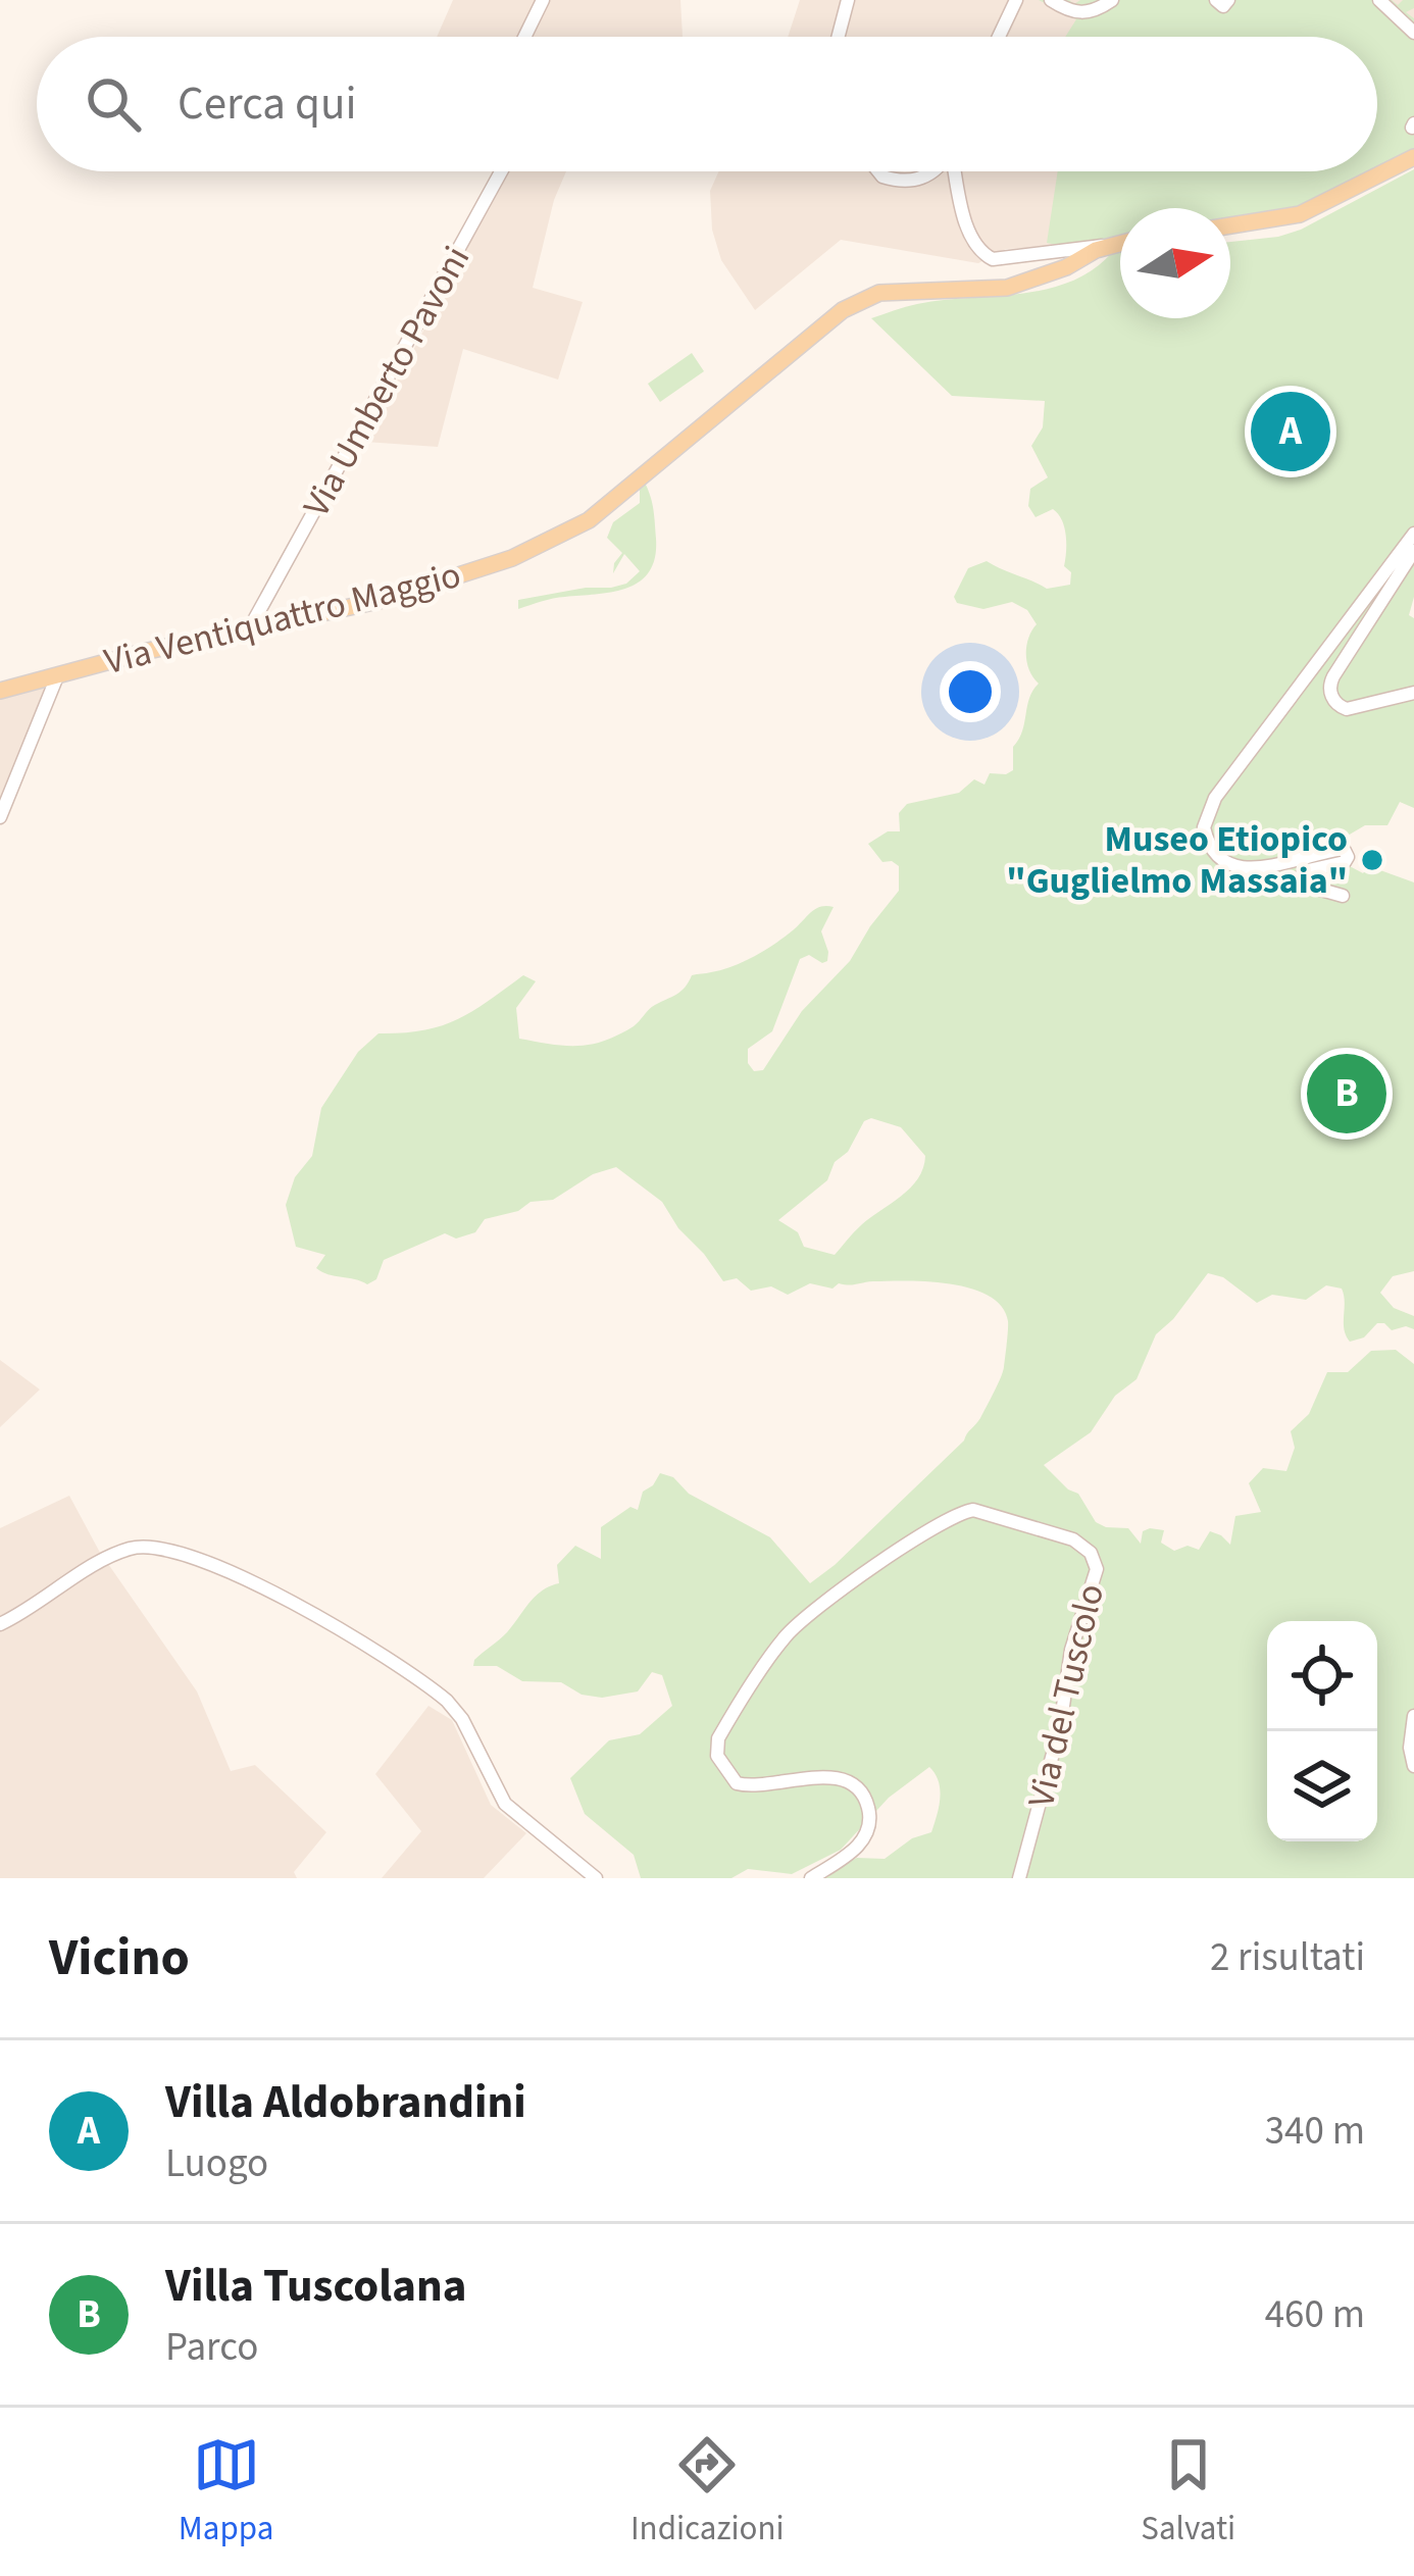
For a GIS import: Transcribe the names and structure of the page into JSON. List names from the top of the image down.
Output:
{
  "streets": {
    "main road": ["Via Ventiquattro Maggio"],
    "street": ["Via Umberto Pavoni", "Via del Tuscolo"]
  },
  "crossings": [
    ["Via Umberto Pavoni", "Via Ventiquattro Maggio"]
  ],
  "places": ["Museo Etiopico \"Guglielmo Massaia\""],
  "north": "right",
  "page": {
    "search": "Cerca qui",
    "pins": ["A", "B"],
    "heading": ["Vicino", "2 risultati"],
    "list": [
      {
        "mark": "A",
        "name": "Villa Aldobrandini",
        "note": "Luogo",
        "value": "340 m"
      },
      {
        "mark": "B",
        "name": "Villa Tuscolana",
        "note": "Parco",
        "value": "460 m"
      }
    ],
    "nav": ["Mappa", "Indicazioni", "Salvati"]
  }
}
